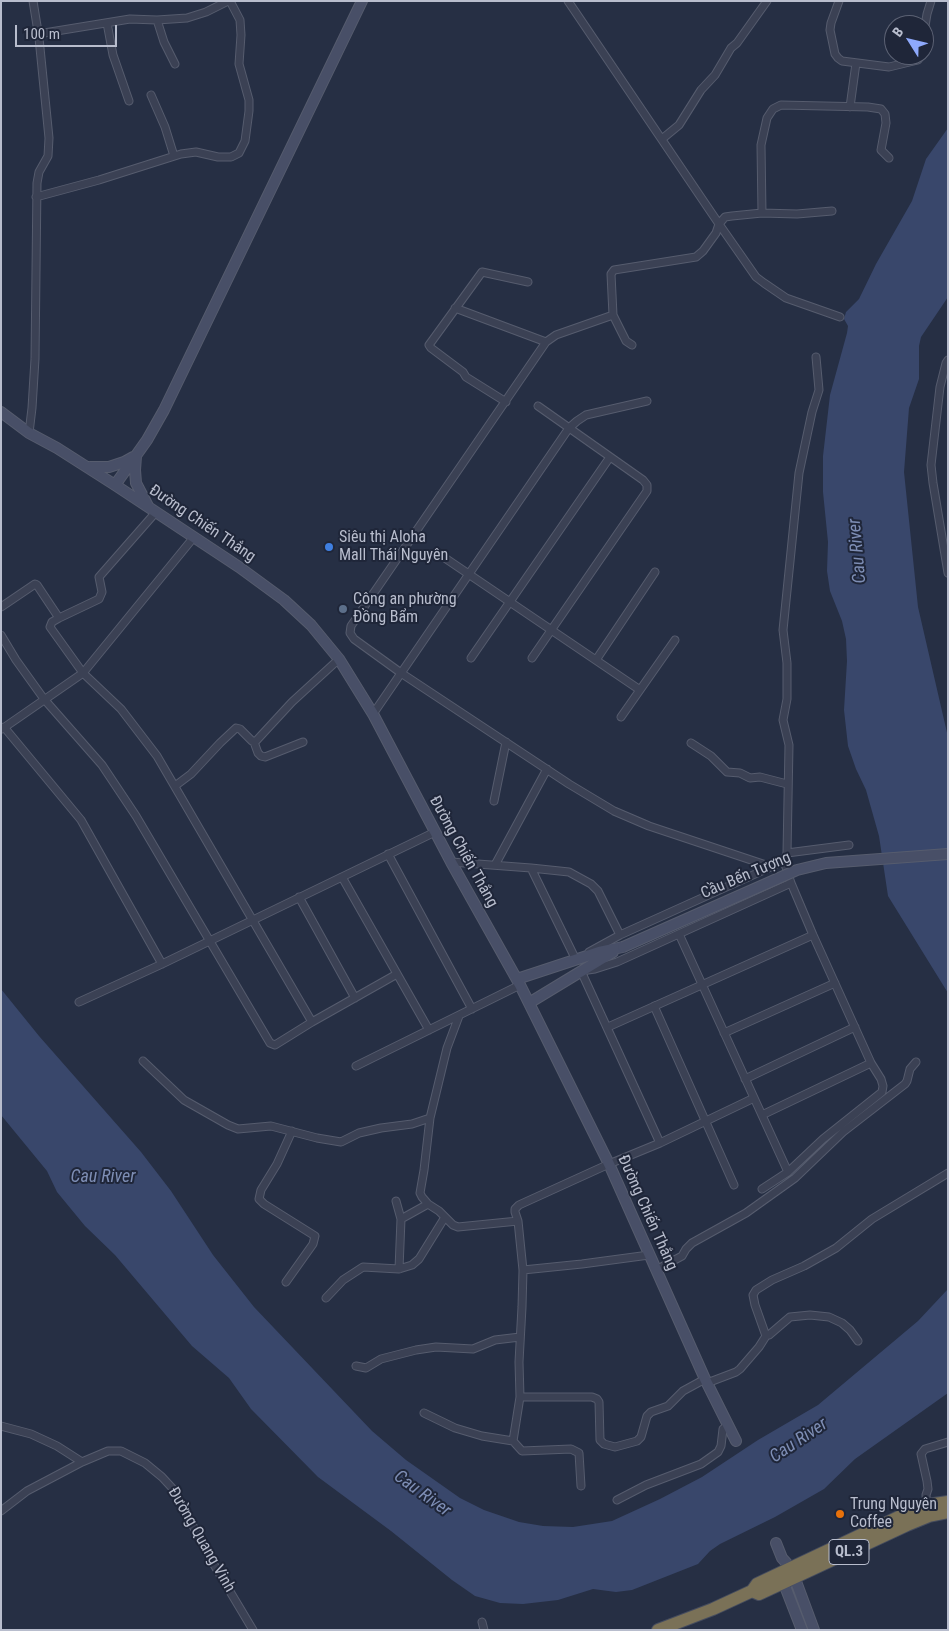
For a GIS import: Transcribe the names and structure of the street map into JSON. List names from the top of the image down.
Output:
{
  "streets": {
    "highway": ["QL.3"],
    "main road": ["Đường Chiến Thắng", "Cầu Bến Tượng"],
    "street": ["Đường Quang Vinh"]
  },
  "water": ["Cau River"],
  "places": ["Siêu thị Aloha Mall Thái Nguyên", "Công an phường Đồng Bẩm", "Trung Nguyên Coffee"],
  "scale_bar": "100 m",
  "north": "top left"
}
